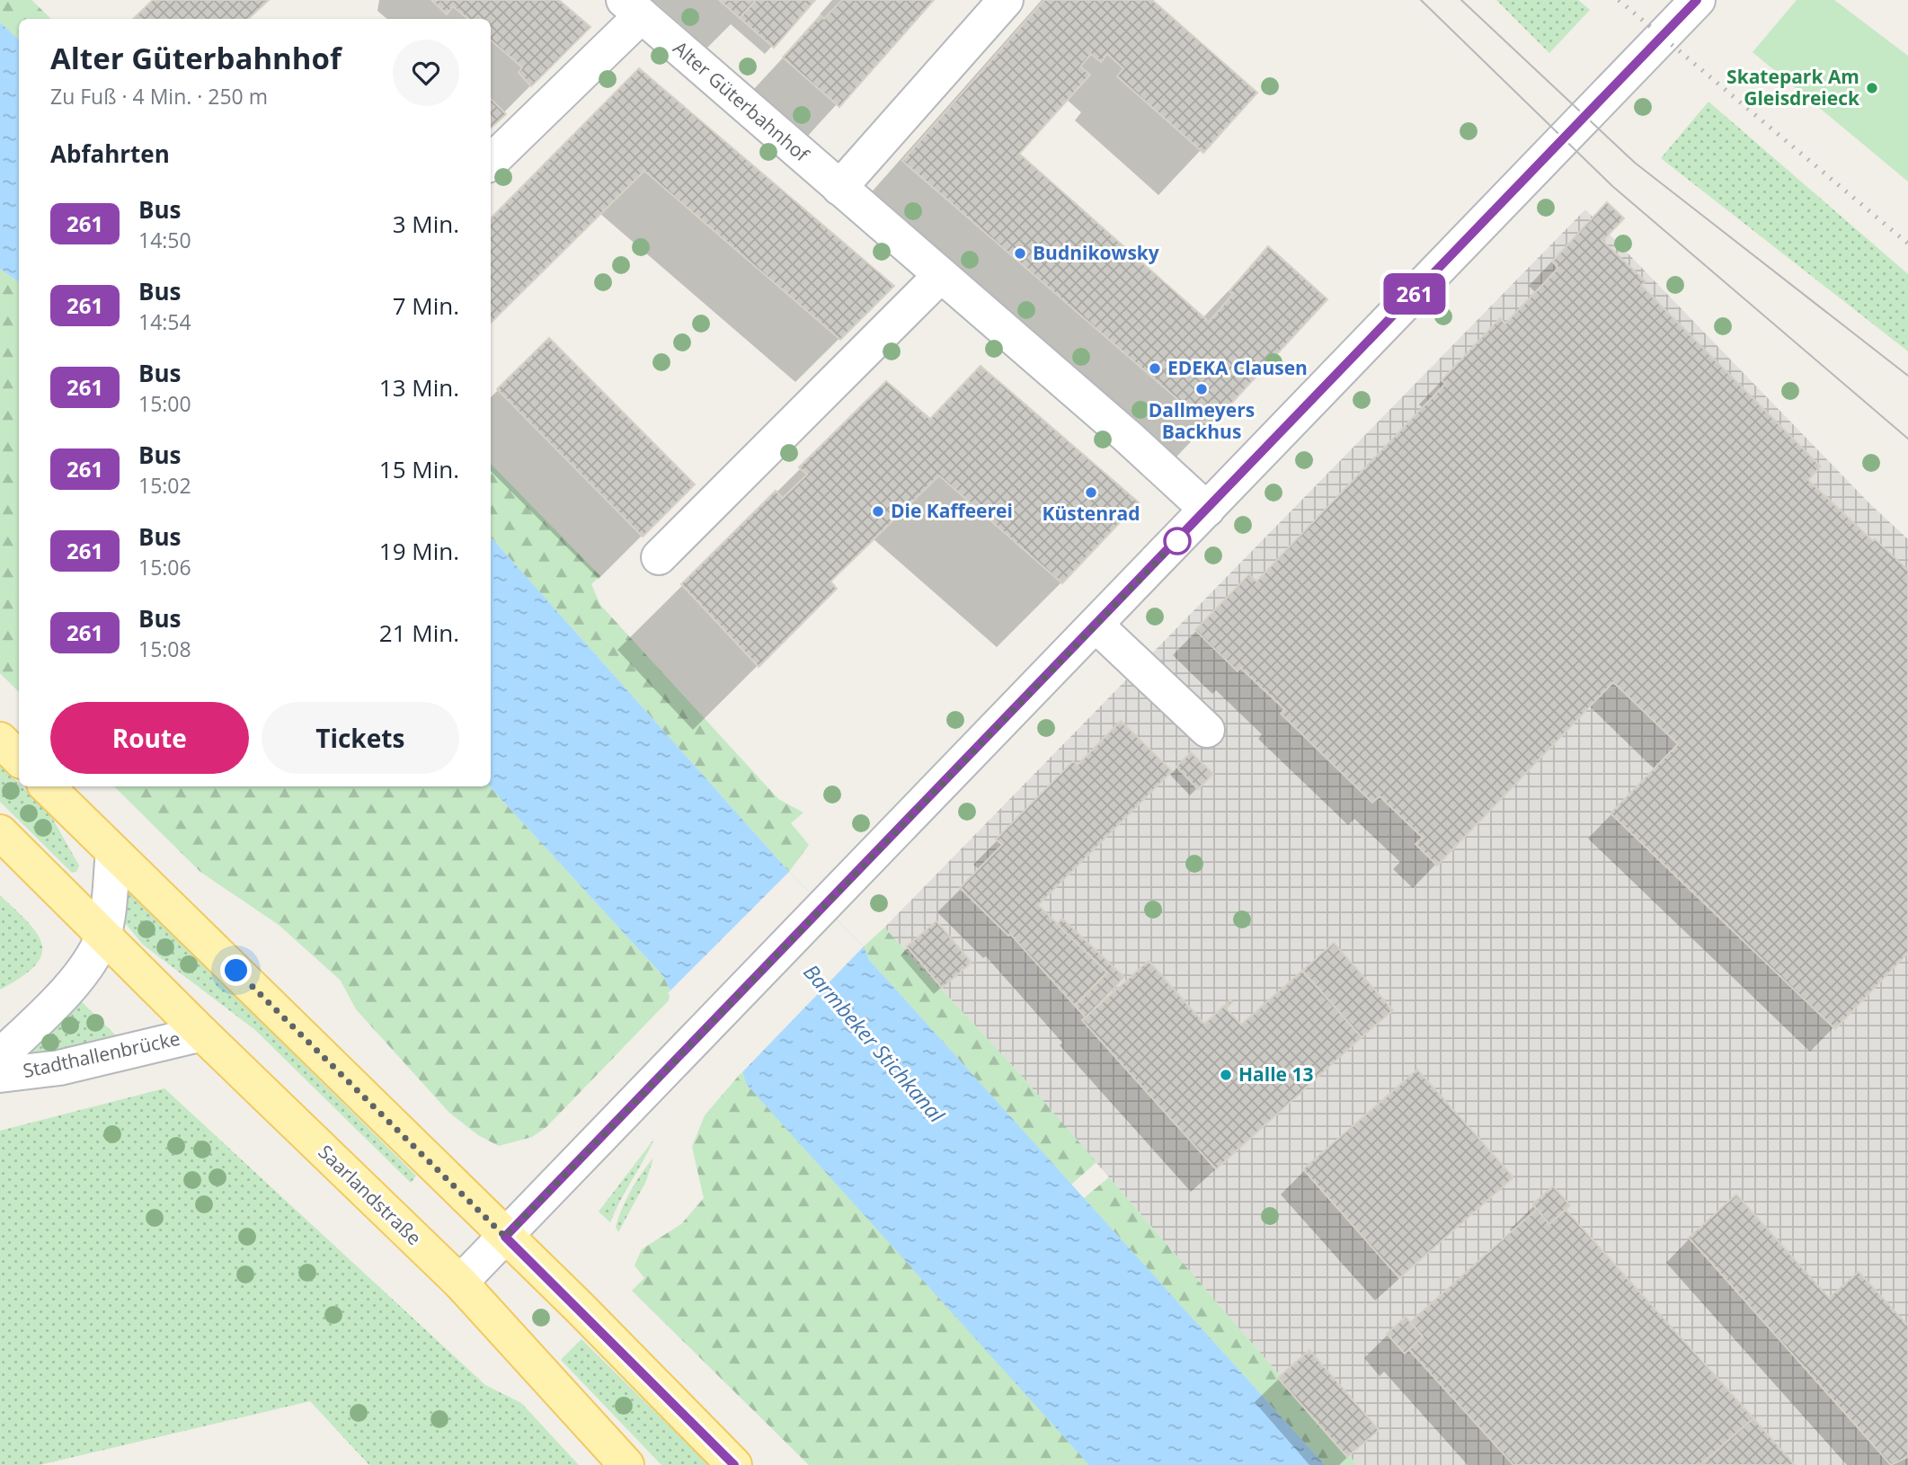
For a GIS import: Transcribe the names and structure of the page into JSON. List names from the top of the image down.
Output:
{
  "streets": {
    "main road": ["Saarlandstraße"],
    "street": ["Alter Güterbahnhof", "Stadthallenbrücke"]
  },
  "crossings": [
    ["Stadthallenbrücke", "Saarlandstraße"]
  ],
  "water": ["Barmbeker Stichkanal"],
  "places": [
    "Skatepark Am Gleisdreieck",
    "Budnikowsky",
    "EDEKA Clausen",
    "Dallmeyers Backhus",
    "Küstenrad",
    "Die Kaffeerei",
    "Halle 13"
  ],
  "lines": ["bus line 261"],
  "page": {
    "on_map": "261",
    "heading": [
      ["Alter Güterbahnhof", "Zu Fuß · 4 Min. · 250 m"],
      "Abfahrten"
    ],
    "list": [
      {
        "mark": "261",
        "name": "Bus",
        "note": "14:50",
        "value": "3 Min."
      },
      {
        "mark": "261",
        "name": "Bus",
        "note": "14:54",
        "value": "7 Min."
      },
      {
        "mark": "261",
        "name": "Bus",
        "note": "15:00",
        "value": "13 Min."
      },
      {
        "mark": "261",
        "name": "Bus",
        "note": "15:02",
        "value": "15 Min."
      },
      {
        "mark": "261",
        "name": "Bus",
        "note": "15:06",
        "value": "19 Min."
      },
      {
        "mark": "261",
        "name": "Bus",
        "note": "15:08",
        "value": "21 Min."
      }
    ],
    "buttons": ["Route", "Tickets"]
  }
}
